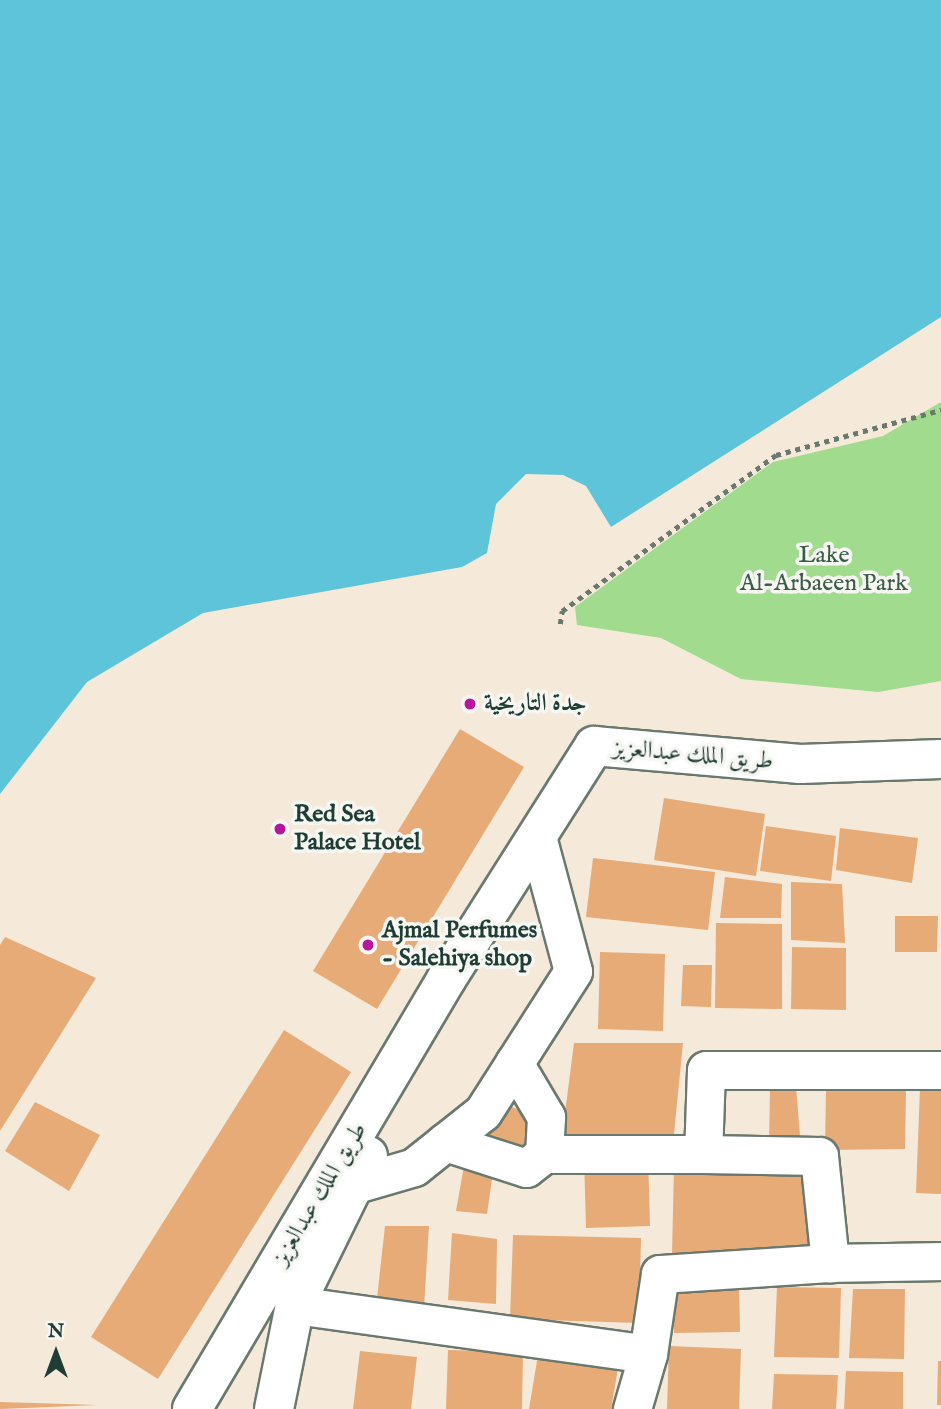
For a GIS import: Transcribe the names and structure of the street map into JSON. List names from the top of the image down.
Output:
{
  "streets": {
    "main road": ["طريق الملك عبدالعزيز"]
  },
  "parks": ["Lake Al-Arbaeen Park"],
  "places": ["جدة التاريخية", "Red Sea Palace Hotel", "Ajmal Perfumes - Salehiya shop"],
  "north": "top"
}
